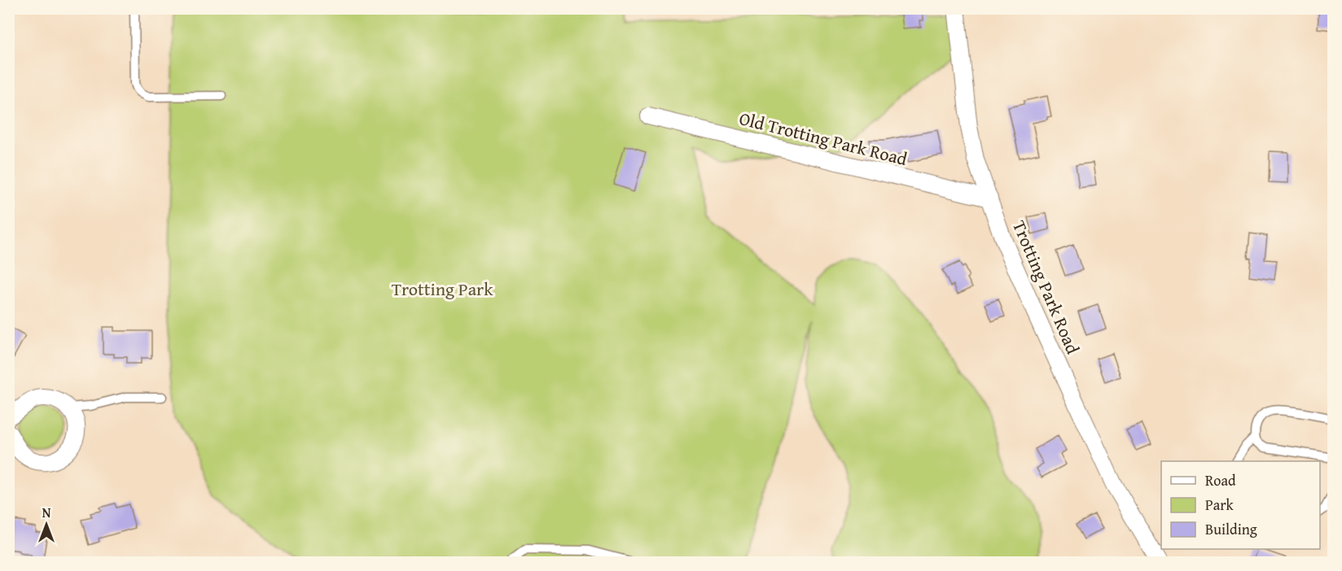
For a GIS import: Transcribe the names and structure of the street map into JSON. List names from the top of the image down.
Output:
{
  "streets": {
    "street": ["Old Trotting Park Road", "Trotting Park Road"]
  },
  "crossings": [
    ["Old Trotting Park Road", "Trotting Park Road"]
  ],
  "parks": ["Trotting Park"],
  "legend": ["Road", "Park", "Building"],
  "north": "top"
}
